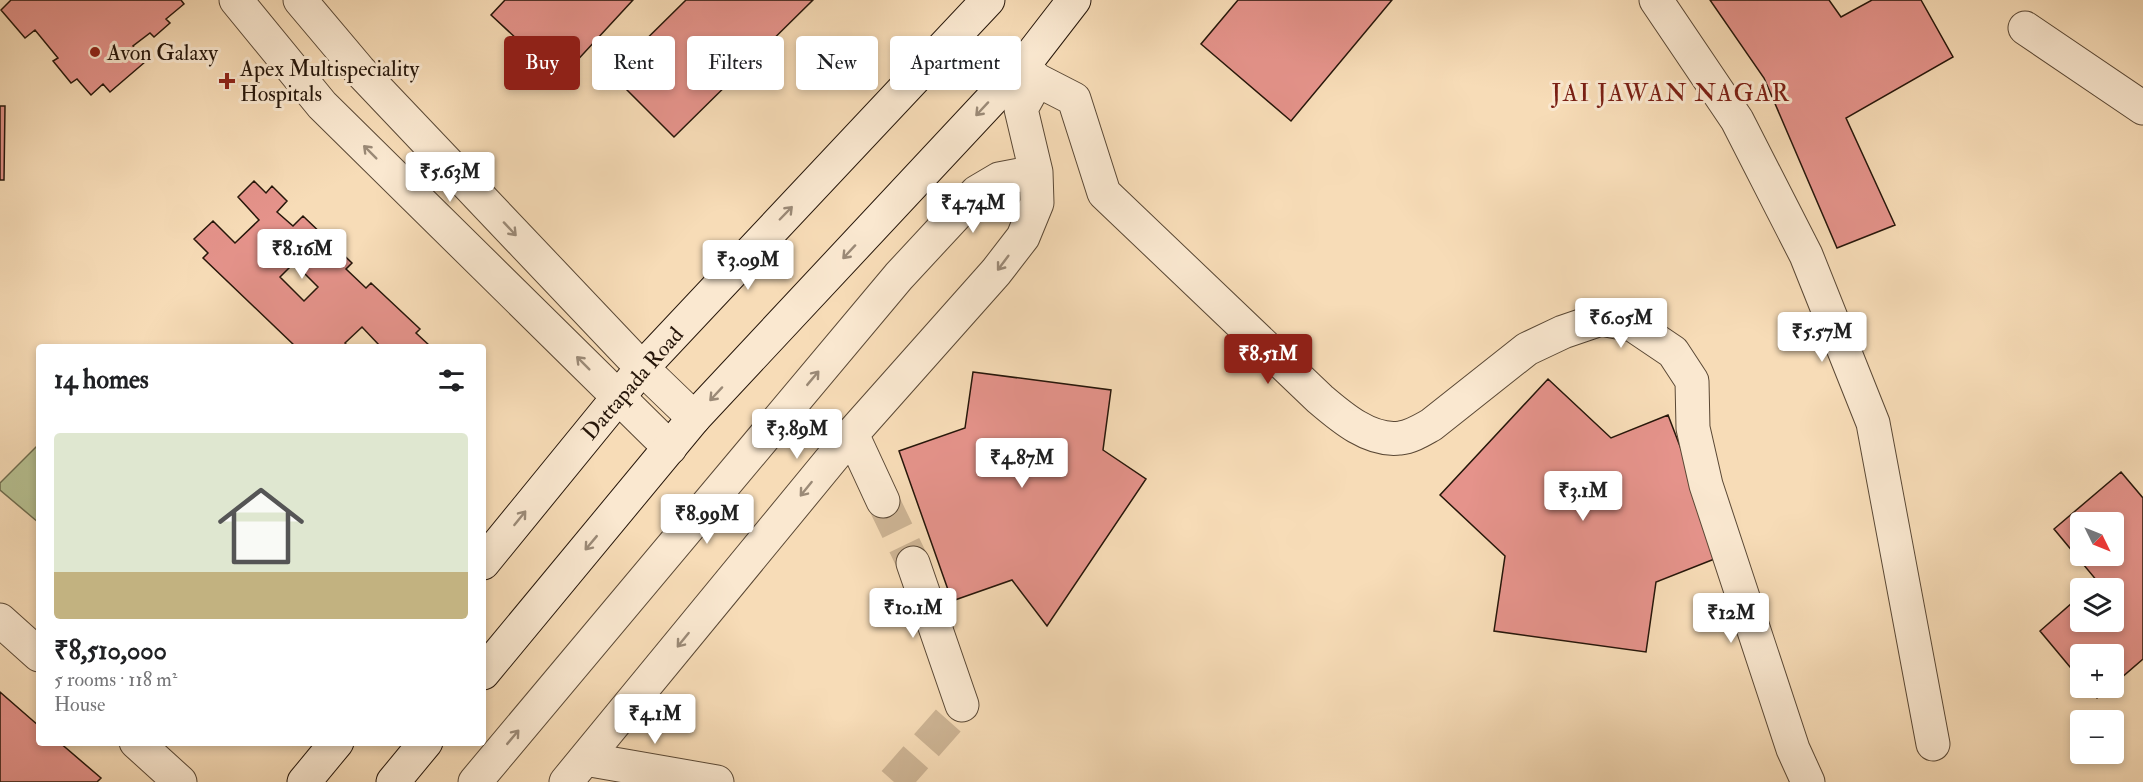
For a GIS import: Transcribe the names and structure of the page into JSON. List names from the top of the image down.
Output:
{
  "streets": {
    "street": ["Dattapada Road"]
  },
  "districts": ["JAI JAWAN NAGAR"],
  "places": {
    "other": ["Avon Galaxy"],
    "health": ["Apex Multispeciality Hospitals"]
  },
  "north": "bottom right",
  "page": {
    "chip": [
      "Buy",
      "Rent",
      "Filters",
      "New",
      "Apartment"
    ],
    "price": [
      "₹5.63M",
      "₹4.74M",
      "₹8.16M",
      "₹3.09M",
      "₹6.05M",
      "₹5.57M",
      "₹8.51M",
      "₹3.89M",
      "₹4.87M",
      "₹3.1M",
      "₹8.99M",
      "₹10.1M",
      "₹12M",
      "₹4.1M"
    ],
    "heading": "14 homes",
    "list": [
      {
        "name": "₹8,510,000",
        "note": "5 rooms · 118 m² · House"
      }
    ],
    "map_buttons": ["+", "−"]
  }
}
